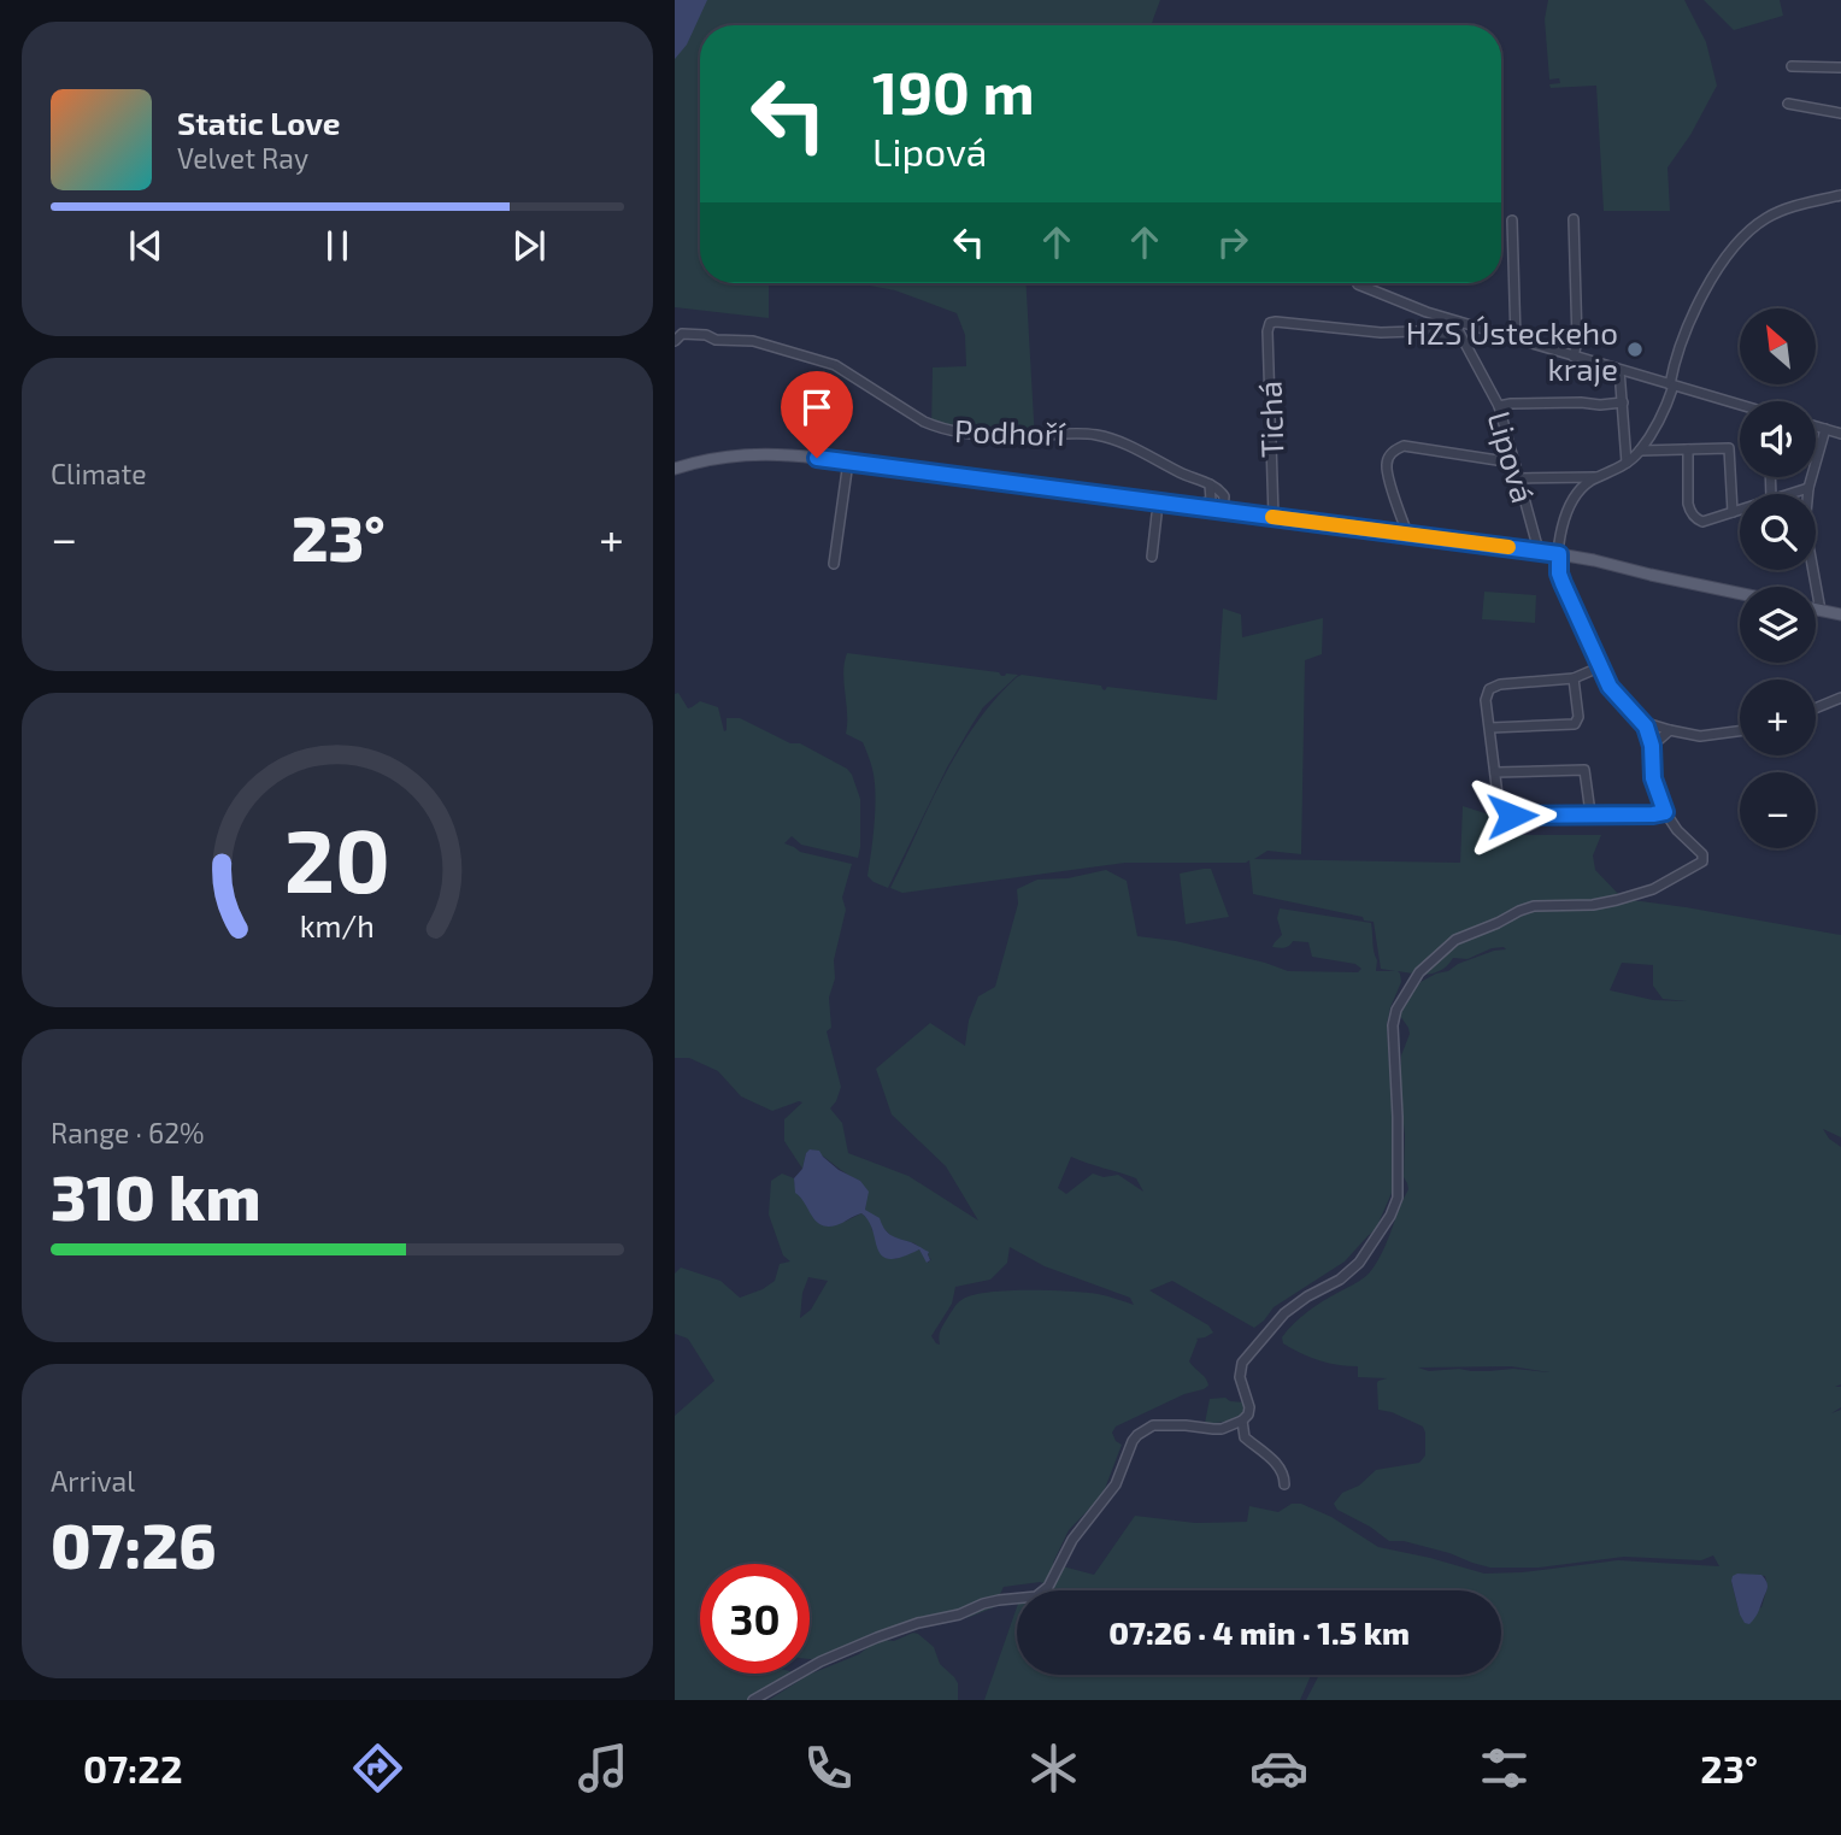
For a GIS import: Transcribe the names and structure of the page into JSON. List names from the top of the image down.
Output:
{
  "streets": {
    "street": ["Tichá", "Podhoří", "Lipová"]
  },
  "crossings": [
    ["Tichá", "Lipová"]
  ],
  "places": ["HZS Ústeckeho kraje"],
  "north": "top left",
  "page": {
    "turn": ["190 m", "Lipová"],
    "song": ["Static Love", "Velvet Ray"],
    "map_buttons": ["+", "−"],
    "tile": [
      "Climate",
      ["Range · 62%", "310 km"],
      ["Arrival", "07:26"]
    ],
    "heat": ["−", "23°", "+"],
    "limit": "30",
    "trip": "07:26 · 4 min · 1.5 km",
    "tabs": ["07:22", "23°"],
    "gauge": ["20", "km/h"]
  }
}
